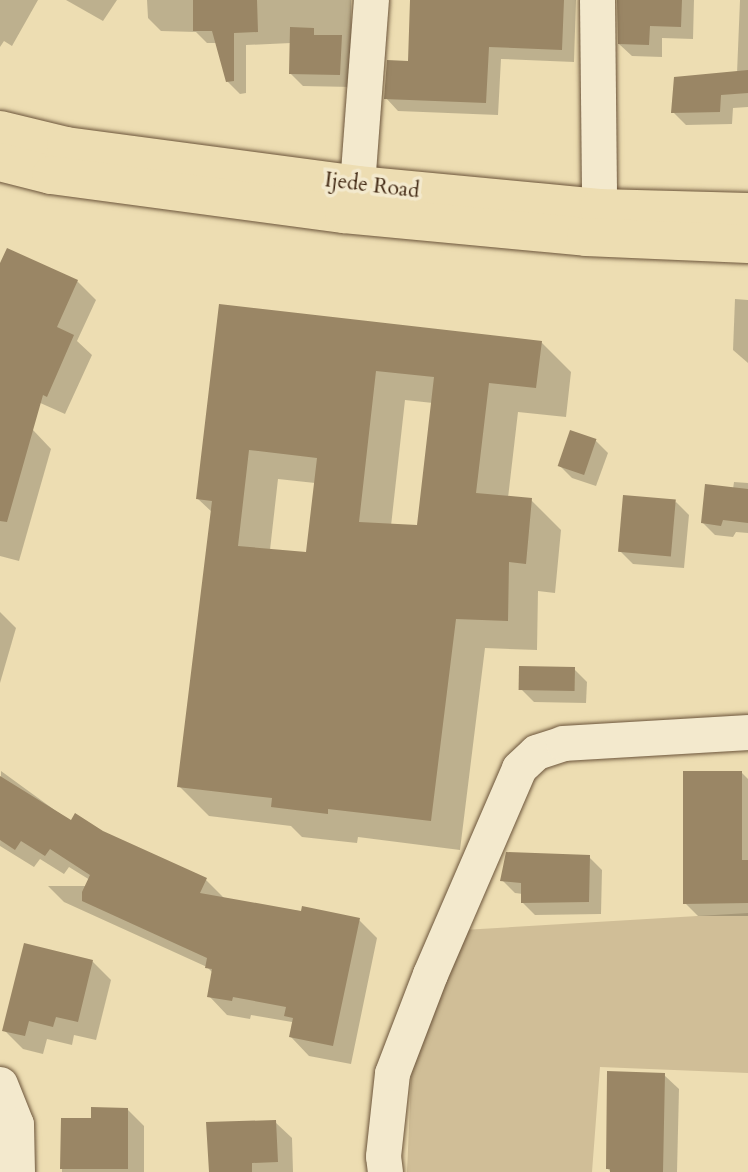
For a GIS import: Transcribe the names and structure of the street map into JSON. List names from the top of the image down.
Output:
{
  "streets": {
    "main road": ["Ijede Road"]
  }
}
